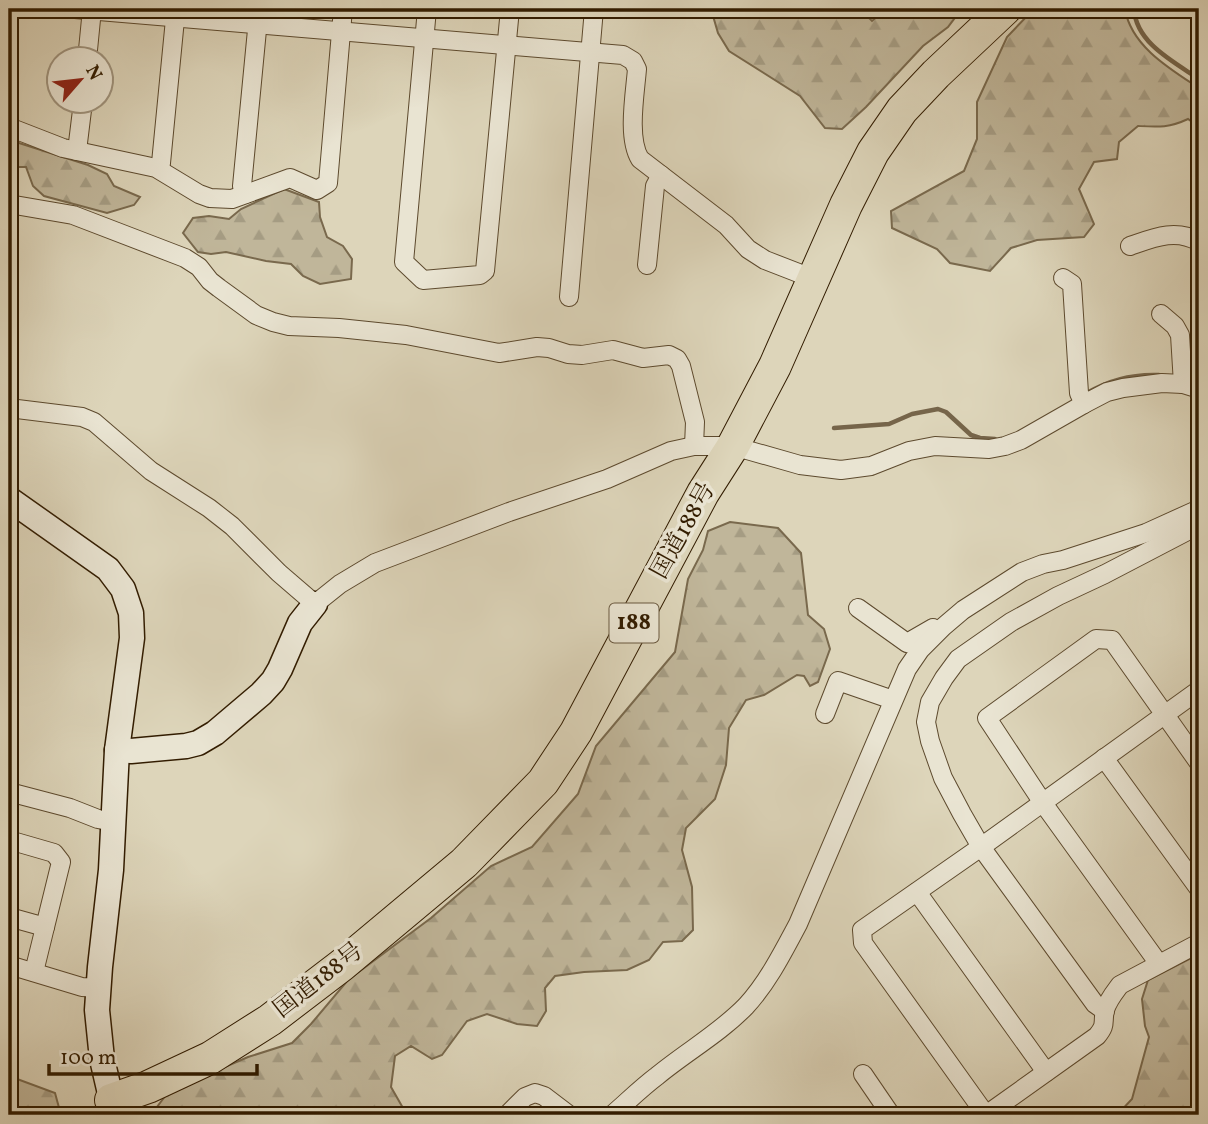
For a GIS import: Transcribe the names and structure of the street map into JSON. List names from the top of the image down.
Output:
{
  "streets": {
    "highway": ["国道188号", "188"]
  },
  "scale_bar": "100 m",
  "north": "top right"
}
